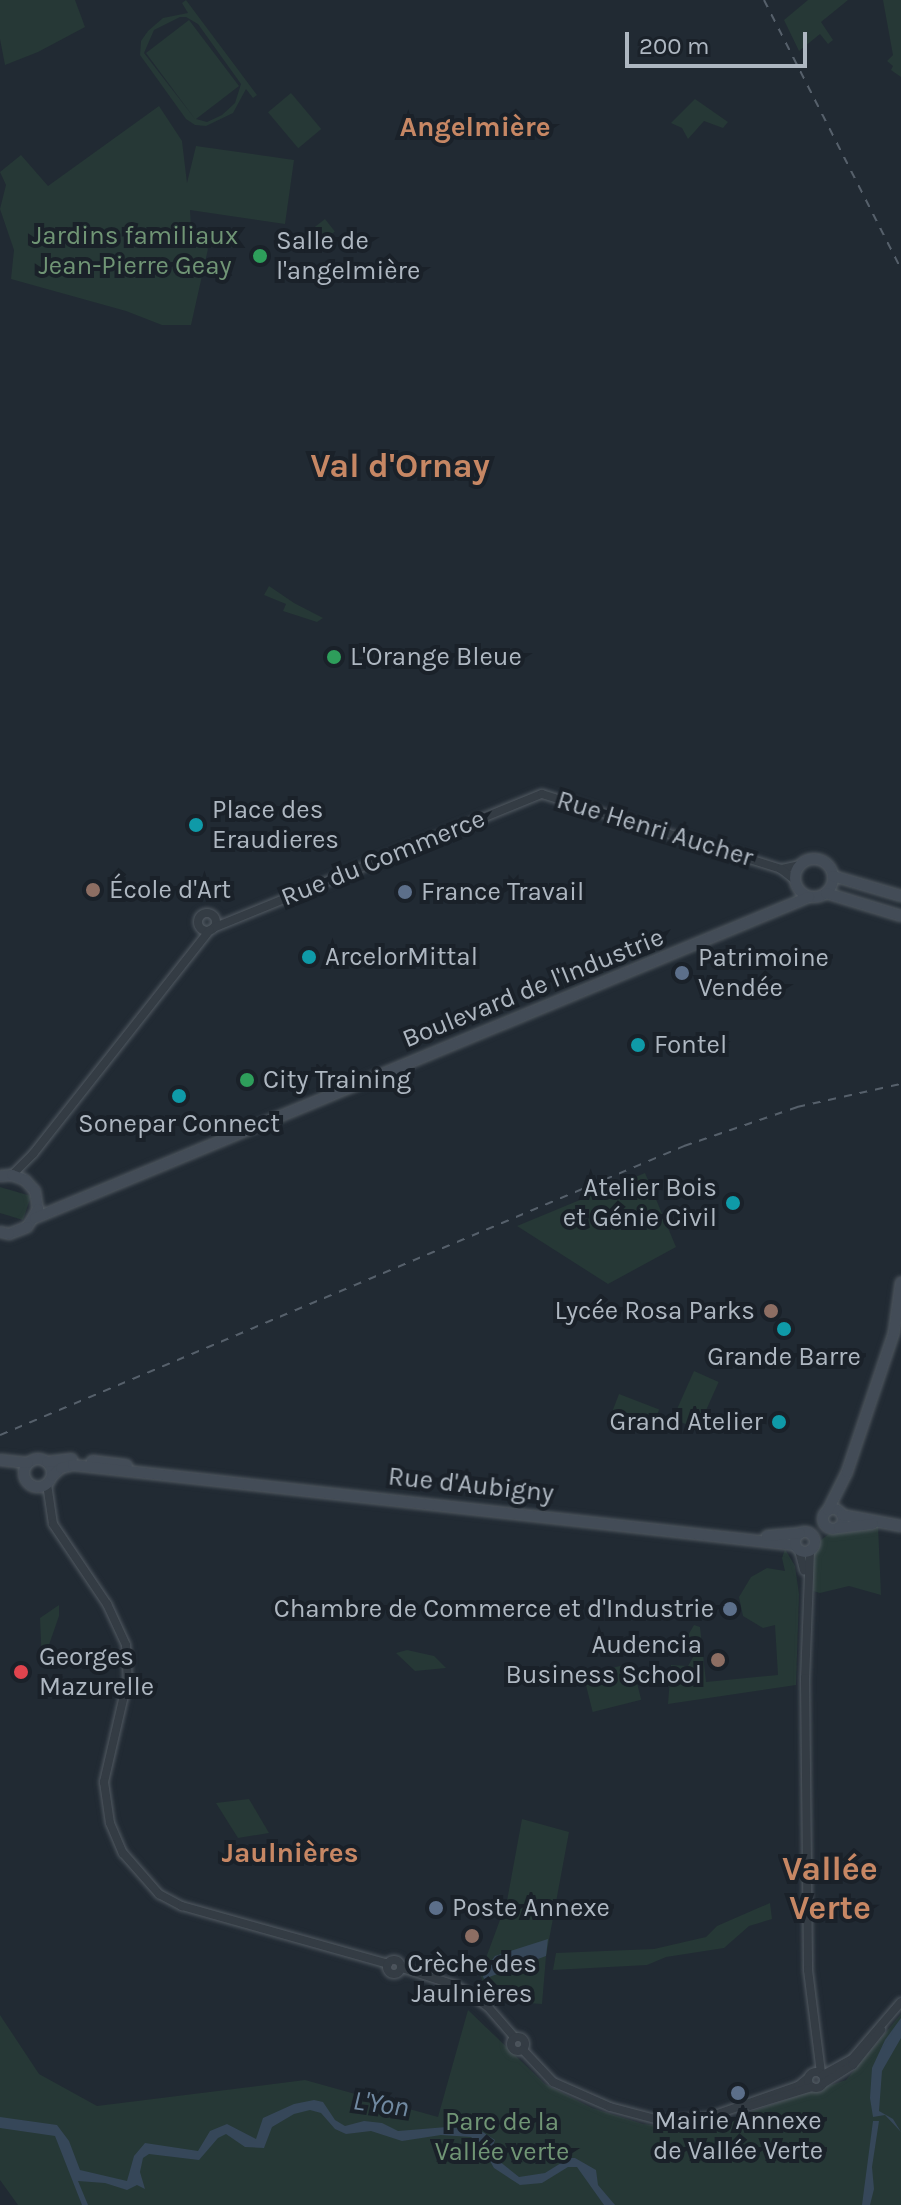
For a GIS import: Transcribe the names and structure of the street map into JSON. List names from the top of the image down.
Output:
{
  "streets": {
    "main road": ["Boulevard de l'Industrie", "Rue d'Aubigny"],
    "street": ["Rue Henri Aucher", "Rue du Commerce"]
  },
  "crossings": [
    ["Rue Henri Aucher", "Rue du Commerce"],
    ["Rue Henri Aucher", "Boulevard de l'Industrie"]
  ],
  "districts": [
    "Angelmière",
    "Val d'Ornay",
    "Jaulnières",
    "Vallée Verte"
  ],
  "water": ["L'Yon"],
  "parks": ["Jardins familiaux Jean-Pierre Geay", "Parc de la Vallée verte"],
  "places": [
    "Salle de l'angelmière",
    "L'Orange Bleue",
    "Place des Eraudieres",
    "École d'Art",
    "France Travail",
    "ArcelorMittal",
    "Patrimoine Vendée",
    "Fontel",
    "City Training",
    "Sonepar Connect",
    "Atelier Bois et Génie Civil",
    "Lycée Rosa Parks",
    "Grande Barre",
    "Grand Atelier",
    "Chambre de Commerce et d'Industrie",
    "Audencia Business School",
    "Georges Mazurelle",
    "Poste Annexe",
    "Crèche des Jaulnières",
    "Mairie Annexe de Vallée Verte"
  ],
  "scale_bar": "200 m"
}
